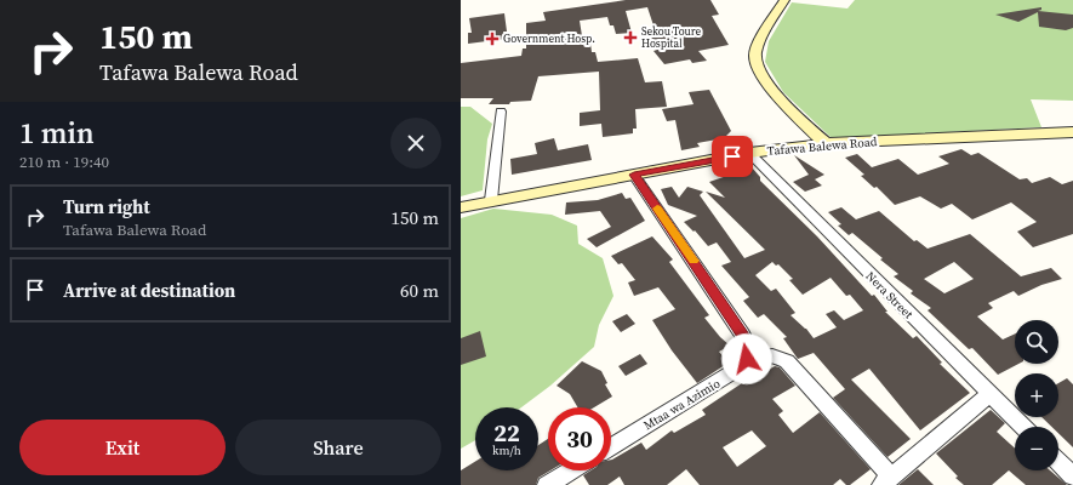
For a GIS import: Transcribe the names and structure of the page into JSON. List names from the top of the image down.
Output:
{
  "streets": {
    "main road": ["Tafawa Balewa Road"],
    "street": ["Nera Street", "Mtaa wa Azimio"]
  },
  "crossings": [
    ["Tafawa Balewa Road", "Nera Street"]
  ],
  "places": {
    "health": ["Sekou Toure Hospital", "Government Hosp."]
  },
  "page": {
    "turn": ["150 m", "Tafawa Balewa Road"],
    "heading": ["1 min", "210 m · 19:40"],
    "list": [
      {
        "name": "Turn right",
        "note": "Tafawa Balewa Road",
        "value": "150 m"
      },
      {
        "name": "Arrive at destination",
        "value": "60 m"
      }
    ],
    "map_buttons": ["+", "−"],
    "speed": "22 km/h",
    "limit": "30",
    "buttons": ["Exit", "Share"]
  }
}
